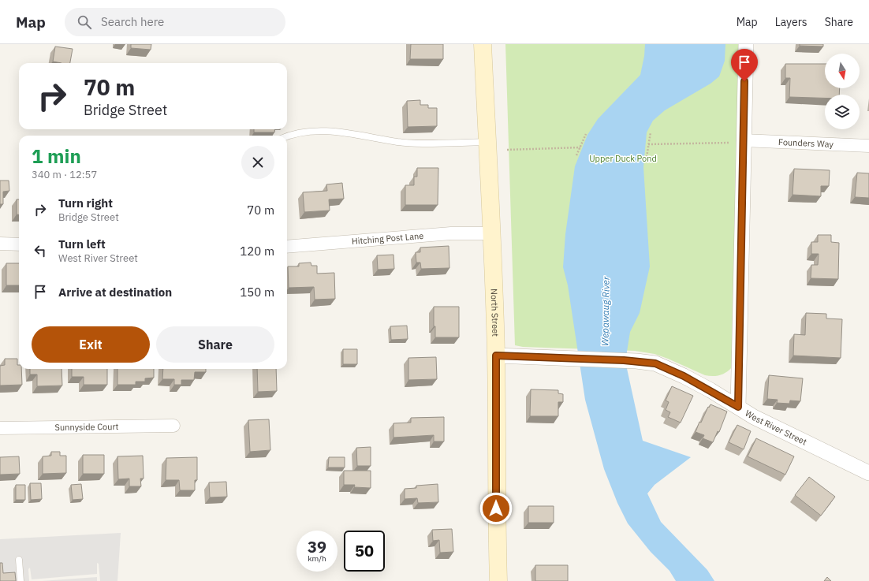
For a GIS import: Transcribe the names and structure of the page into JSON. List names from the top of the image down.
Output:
{
  "streets": {
    "main road": ["North Street"],
    "street": [
      "Founders Way",
      "Hitching Post Lane",
      "Sunnyside Court",
      "West River Street"
    ]
  },
  "crossings": [
    ["Founders Way", "West River Street"],
    ["Hitching Post Lane", "North Street"]
  ],
  "water": ["Wepawaug River"],
  "parks": ["Upper Duck Pond"],
  "north": "bottom",
  "page": {
    "header": "Map",
    "search": "Search here",
    "nav": ["Map", "Layers", "Share"],
    "turn": ["70 m", "Bridge Street"],
    "heading": ["1 min", "340 m · 12:57"],
    "list": [
      {
        "name": "Turn right",
        "note": "Bridge Street",
        "value": "70 m"
      },
      {
        "name": "Turn left",
        "note": "West River Street",
        "value": "120 m"
      },
      {
        "name": "Arrive at destination",
        "value": "150 m"
      }
    ],
    "buttons": ["Exit", "Share"],
    "speed": "39 km/h",
    "limit": "50"
  }
}
